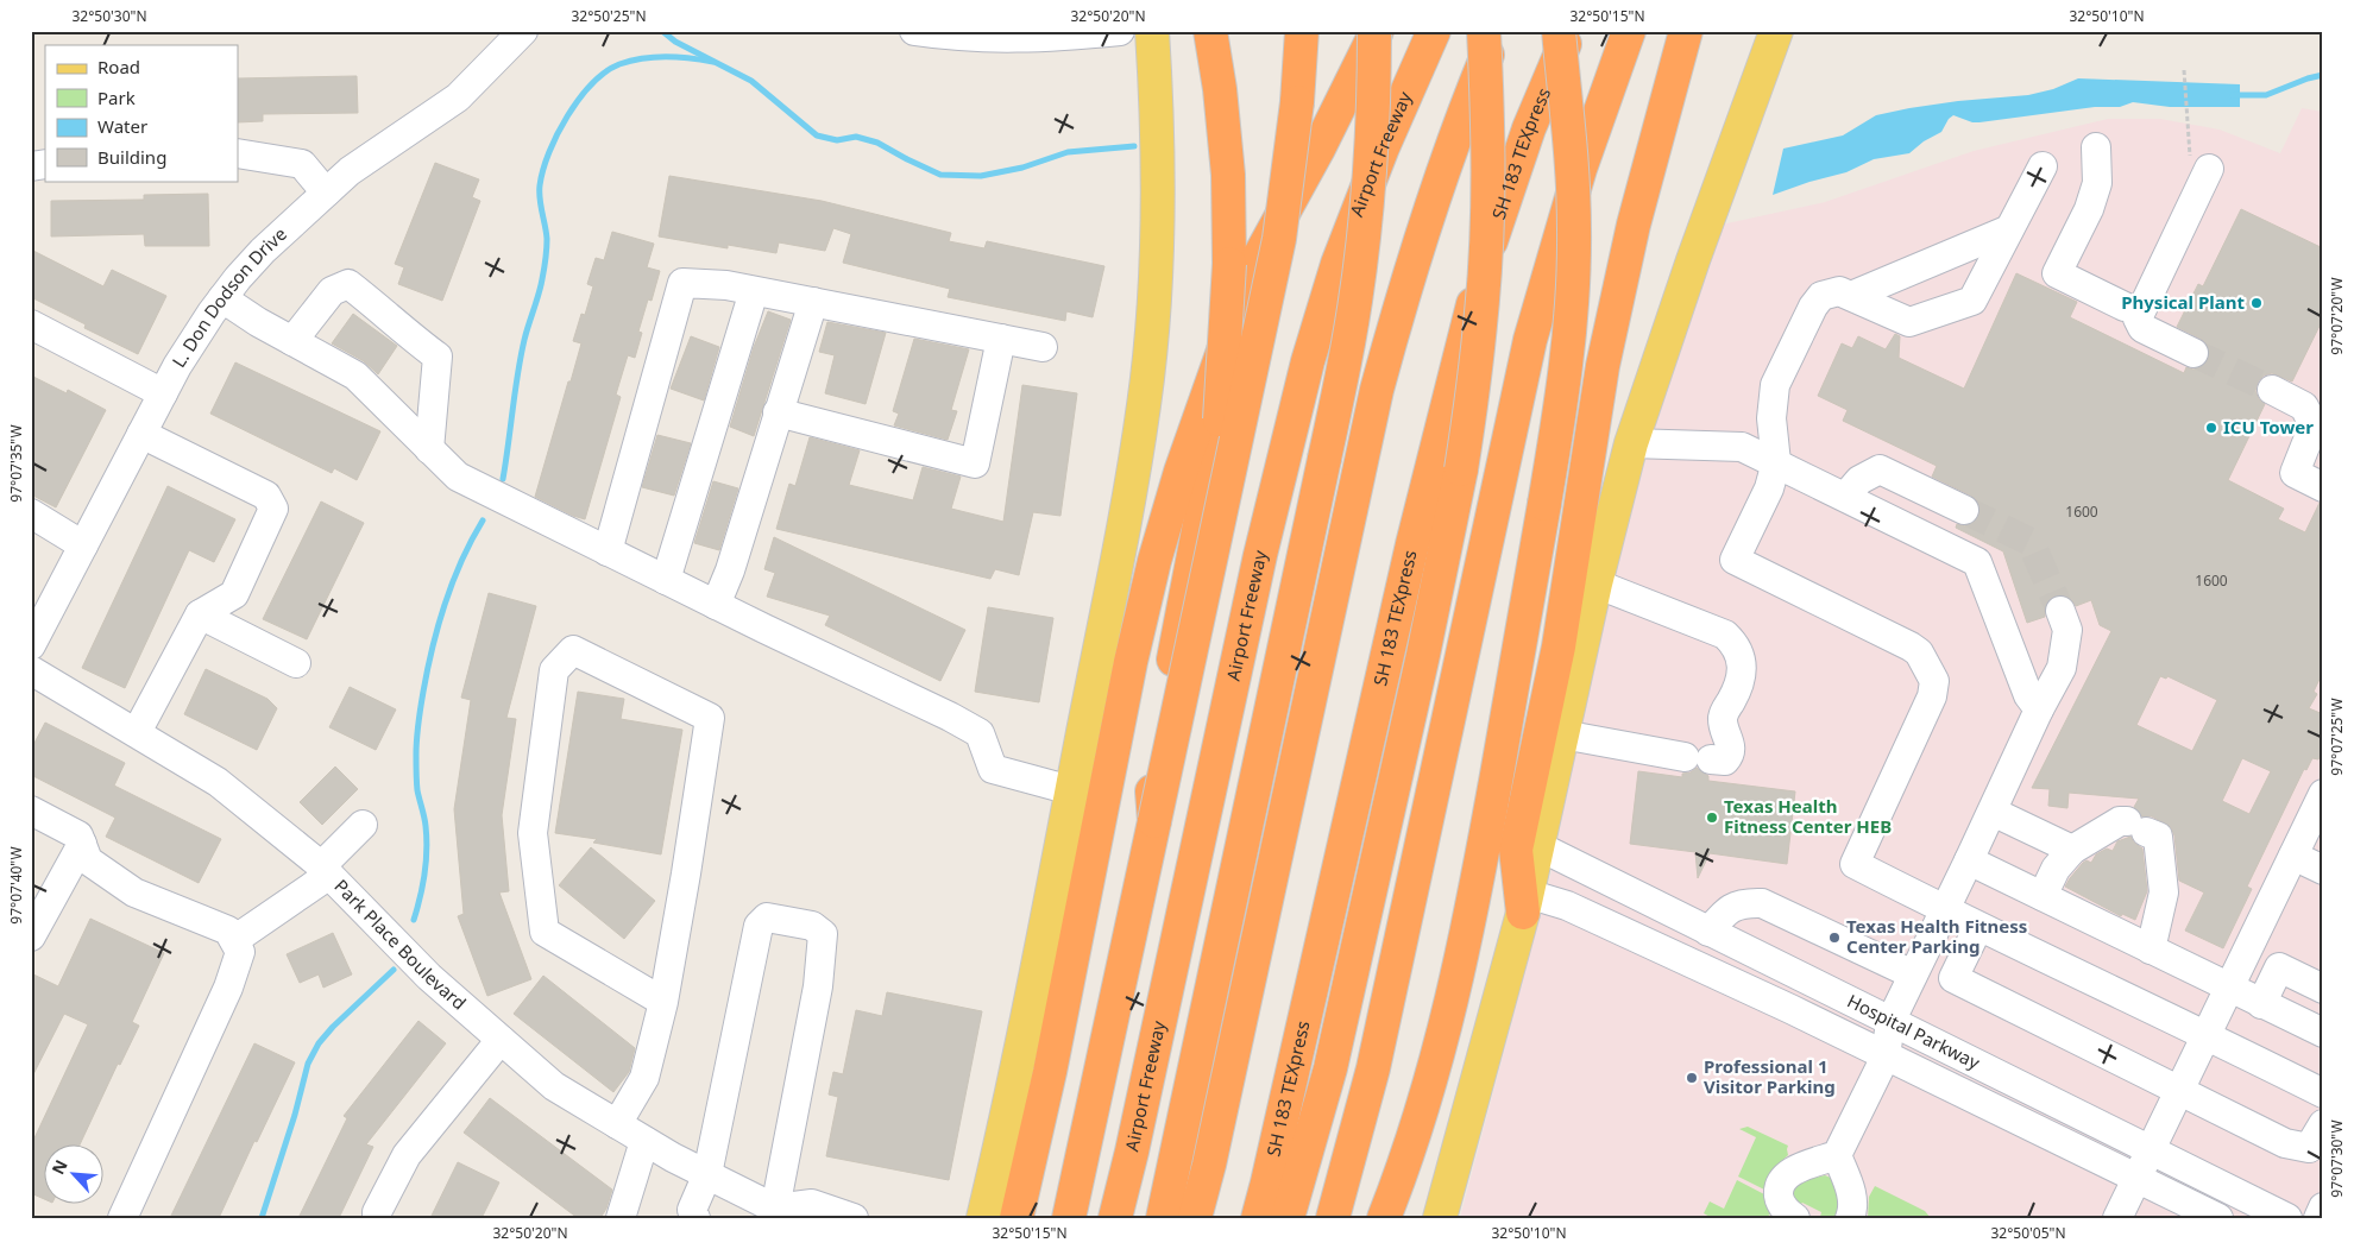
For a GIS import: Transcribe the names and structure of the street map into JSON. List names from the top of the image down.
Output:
{
  "streets": {
    "highway": ["Airport Freeway", "SH 183 TEXpress"],
    "street": ["L. Don Dodson Drive", "Park Place Boulevard", "Hospital Parkway"]
  },
  "places": [
    "Physical Plant",
    "ICU Tower",
    "Texas Health Fitness Center HEB",
    "Texas Health Fitness Center Parking",
    "Professional 1 Visitor Parking"
  ],
  "house_numbers": ["1600", "1600"],
  "legend": [
    "Road",
    "Park",
    "Water",
    "Building"
  ],
  "north": "top left",
  "coordinates": [
    "32°50'30\"N",
    "32°50'25\"N",
    "32°50'20\"N",
    "32°50'15\"N",
    "32°50'10\"N",
    "97°07'20\"W",
    "97°07'35\"W",
    "97°07'25\"W",
    "97°07'40\"W",
    "97°07'30\"W",
    "32°50'05\"N"
  ]
}
